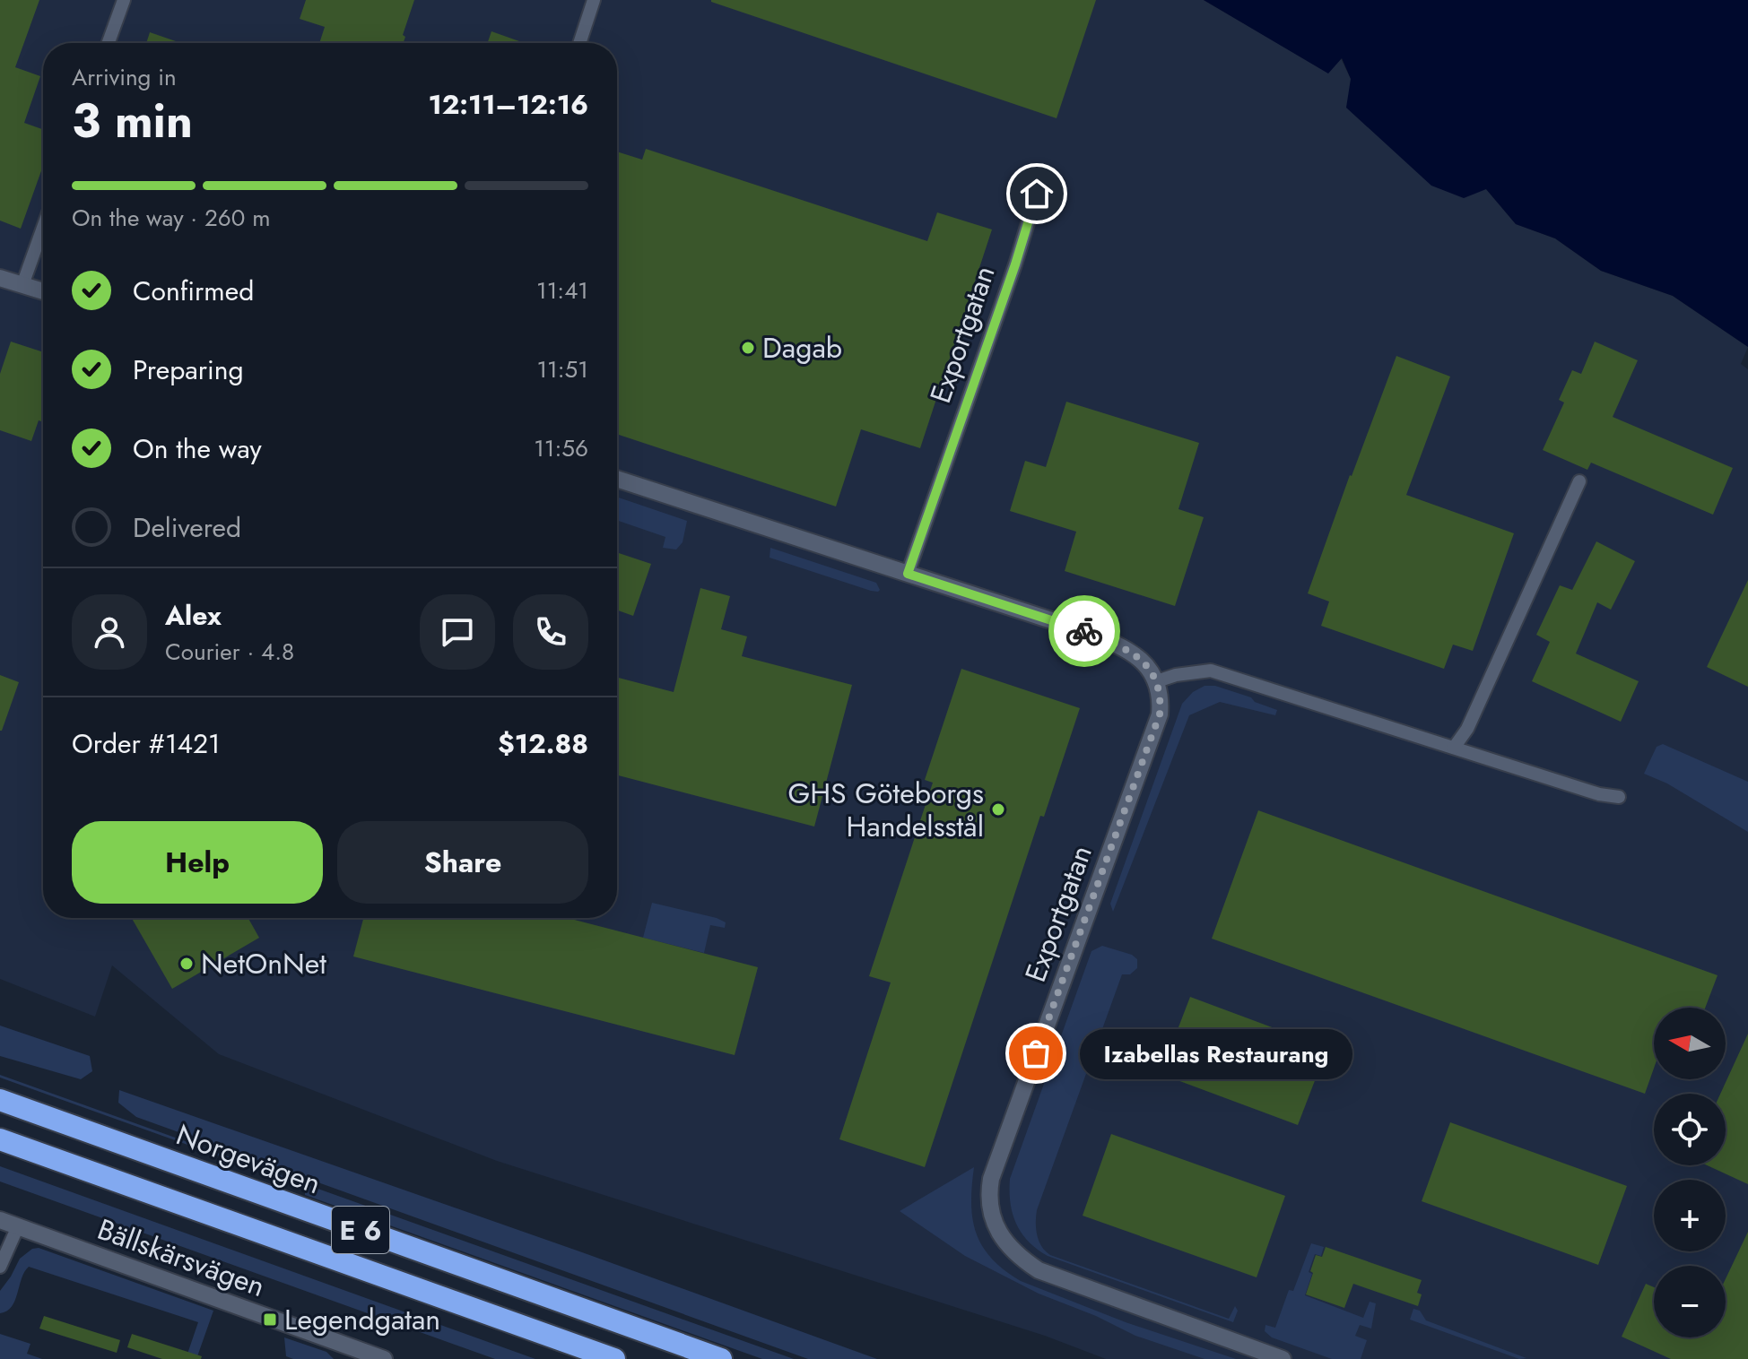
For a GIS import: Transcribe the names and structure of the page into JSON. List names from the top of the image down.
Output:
{
  "streets": {
    "highway": ["Norgevägen", "E 6"],
    "street": ["Exportgatan", "Bällskärsvägen"]
  },
  "places": {
    "other": [
      "Dagab",
      "GHS Göteborgs Handelsstål",
      "NetOnNet",
      "Izabellas Restaurang"
    ],
    "transit": ["Legendgatan"]
  },
  "north": "left",
  "page": {
    "heading": ["3 min", "Arriving in", "12:11–12:16"],
    "panel": [
      "Alex",
      "Courier · 4.8",
      "Order #1421",
      "$12.88"
    ],
    "bar": "On the way · 260 m",
    "list": [
      ["Confirmed", "11:41"],
      ["Preparing", "11:51"],
      ["On the way", "11:56"],
      "Delivered"
    ],
    "buttons": ["Help", "Share"],
    "map_buttons": ["+", "−"],
    "bubble": "Izabellas Restaurang"
  }
}
